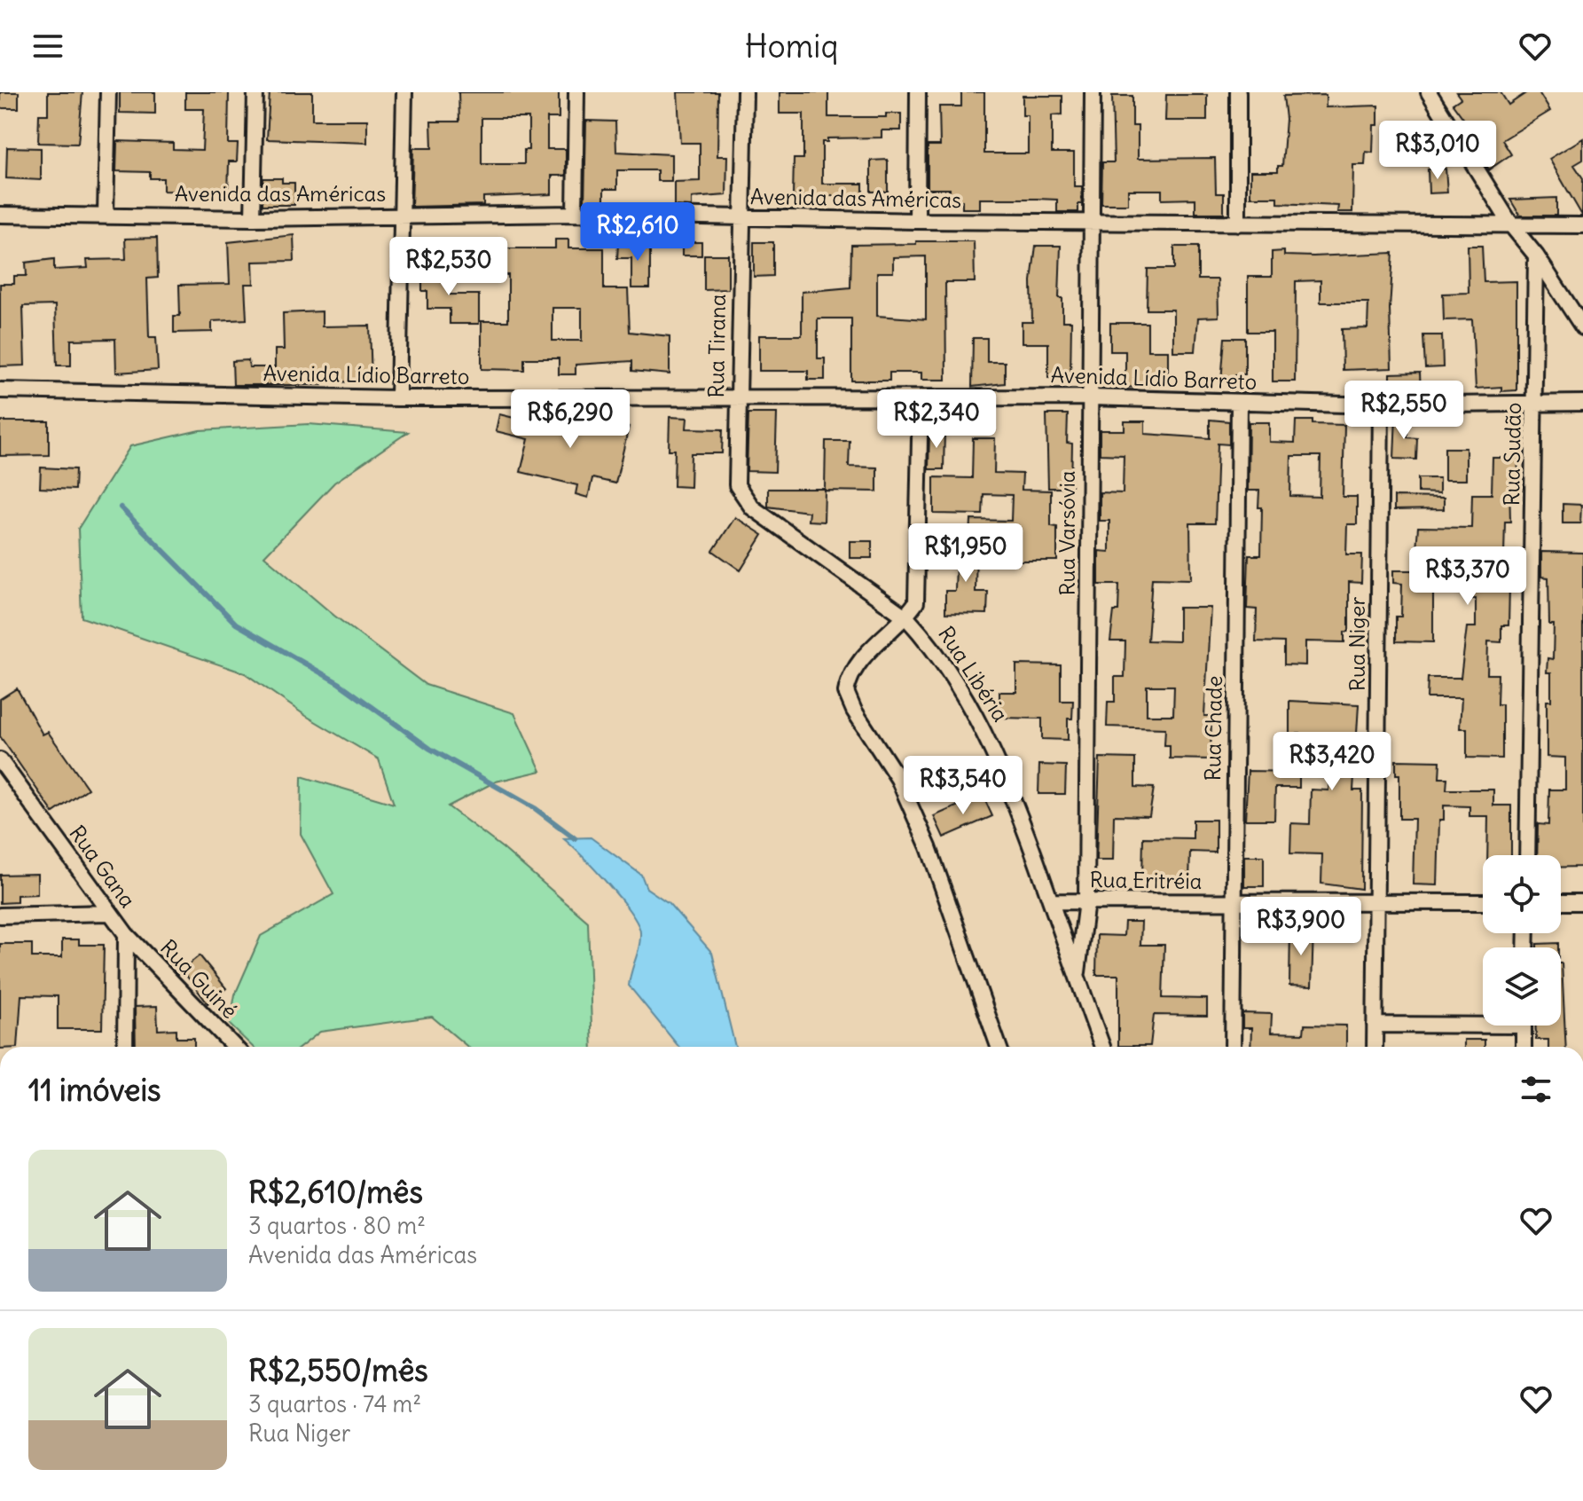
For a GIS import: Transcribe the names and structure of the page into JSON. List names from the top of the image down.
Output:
{
  "streets": {
    "street": [
      "Avenida das Américas",
      "Rua Tirana",
      "Avenida Lídio Barreto",
      "Rua Sudão",
      "Rua Varsóvia",
      "Rua Niger",
      "Rua Libéria",
      "Rua Chade",
      "Rua Gana",
      "Rua Eritréia",
      "Rua Guiné"
    ]
  },
  "crossings": [
    ["Avenida das Américas", "Rua Tirana"],
    ["Avenida das Américas", "Rua Varsóvia"],
    ["Rua Tirana", "Avenida Lídio Barreto"],
    ["Rua Tirana", "Rua Libéria"],
    ["Avenida Lídio Barreto", "Rua Sudão"],
    ["Avenida Lídio Barreto", "Rua Varsóvia"],
    ["Avenida Lídio Barreto", "Rua Niger"],
    ["Avenida Lídio Barreto", "Rua Chade"],
    ["Rua Varsóvia", "Rua Libéria"],
    ["Rua Varsóvia", "Rua Eritréia"],
    ["Rua Niger", "Rua Eritréia"],
    ["Rua Libéria", "Rua Eritréia"],
    ["Rua Chade", "Rua Eritréia"],
    ["Rua Gana", "Rua Guiné"]
  ],
  "page": {
    "header": "Homiq",
    "price": [
      "R$3,010",
      "R$2,610",
      "R$2,530",
      "R$2,550",
      "R$6,290",
      "R$2,340",
      "R$1,950",
      "R$3,370",
      "R$3,420",
      "R$3,540",
      "R$3,900"
    ],
    "heading": "11 imóveis",
    "list": [
      {
        "name": "R$2,610/mês",
        "note": "3 quartos · 80 m² · Avenida das Américas"
      },
      {
        "name": "R$2,550/mês",
        "note": "3 quartos · 74 m² · Rua Niger"
      }
    ]
  }
}
